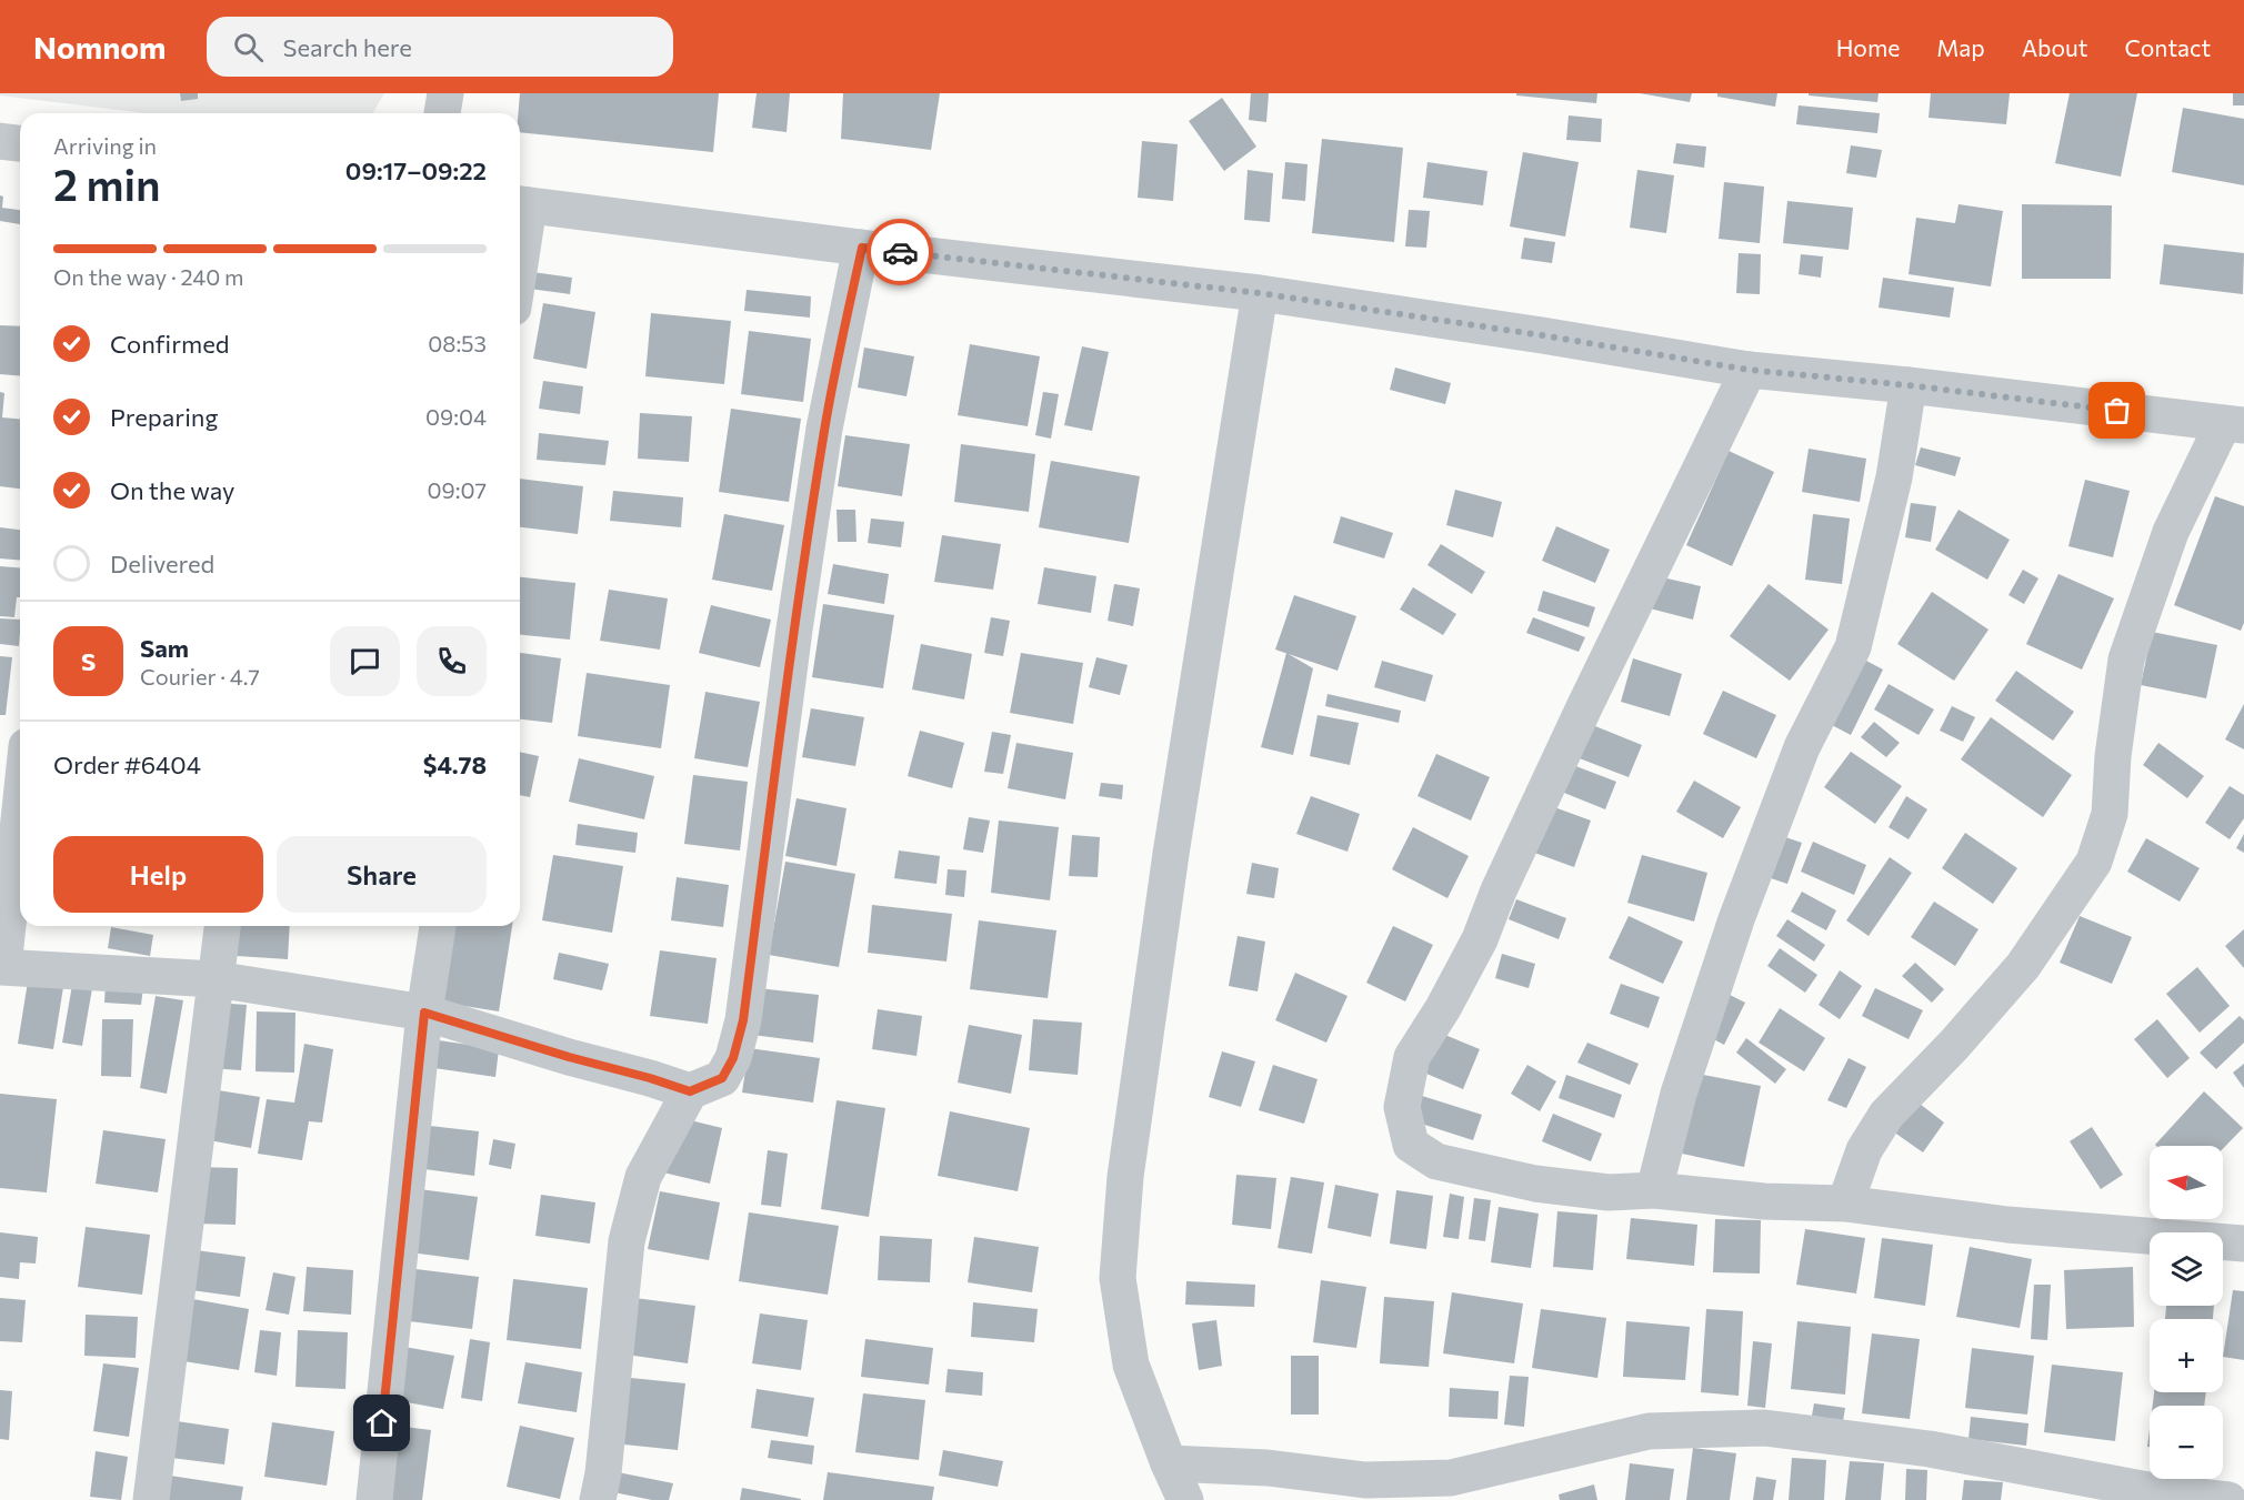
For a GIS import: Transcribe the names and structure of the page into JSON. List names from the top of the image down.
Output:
{
  "north": "left",
  "page": {
    "header": "Nomnom",
    "search": "Search here",
    "nav": [
      "Home",
      "Map",
      "About",
      "Contact"
    ],
    "heading": ["2 min", "Arriving in", "09:17–09:22"],
    "panel": [
      "Sam",
      "Courier · 4.7",
      "Order #6404",
      "$4.78"
    ],
    "bar": "On the way · 240 m",
    "list": [
      ["Confirmed", "08:53"],
      ["Preparing", "09:04"],
      ["On the way", "09:07"],
      "Delivered"
    ],
    "round": "S",
    "buttons": ["Help", "Share"],
    "map_buttons": ["+", "−"]
  }
}
